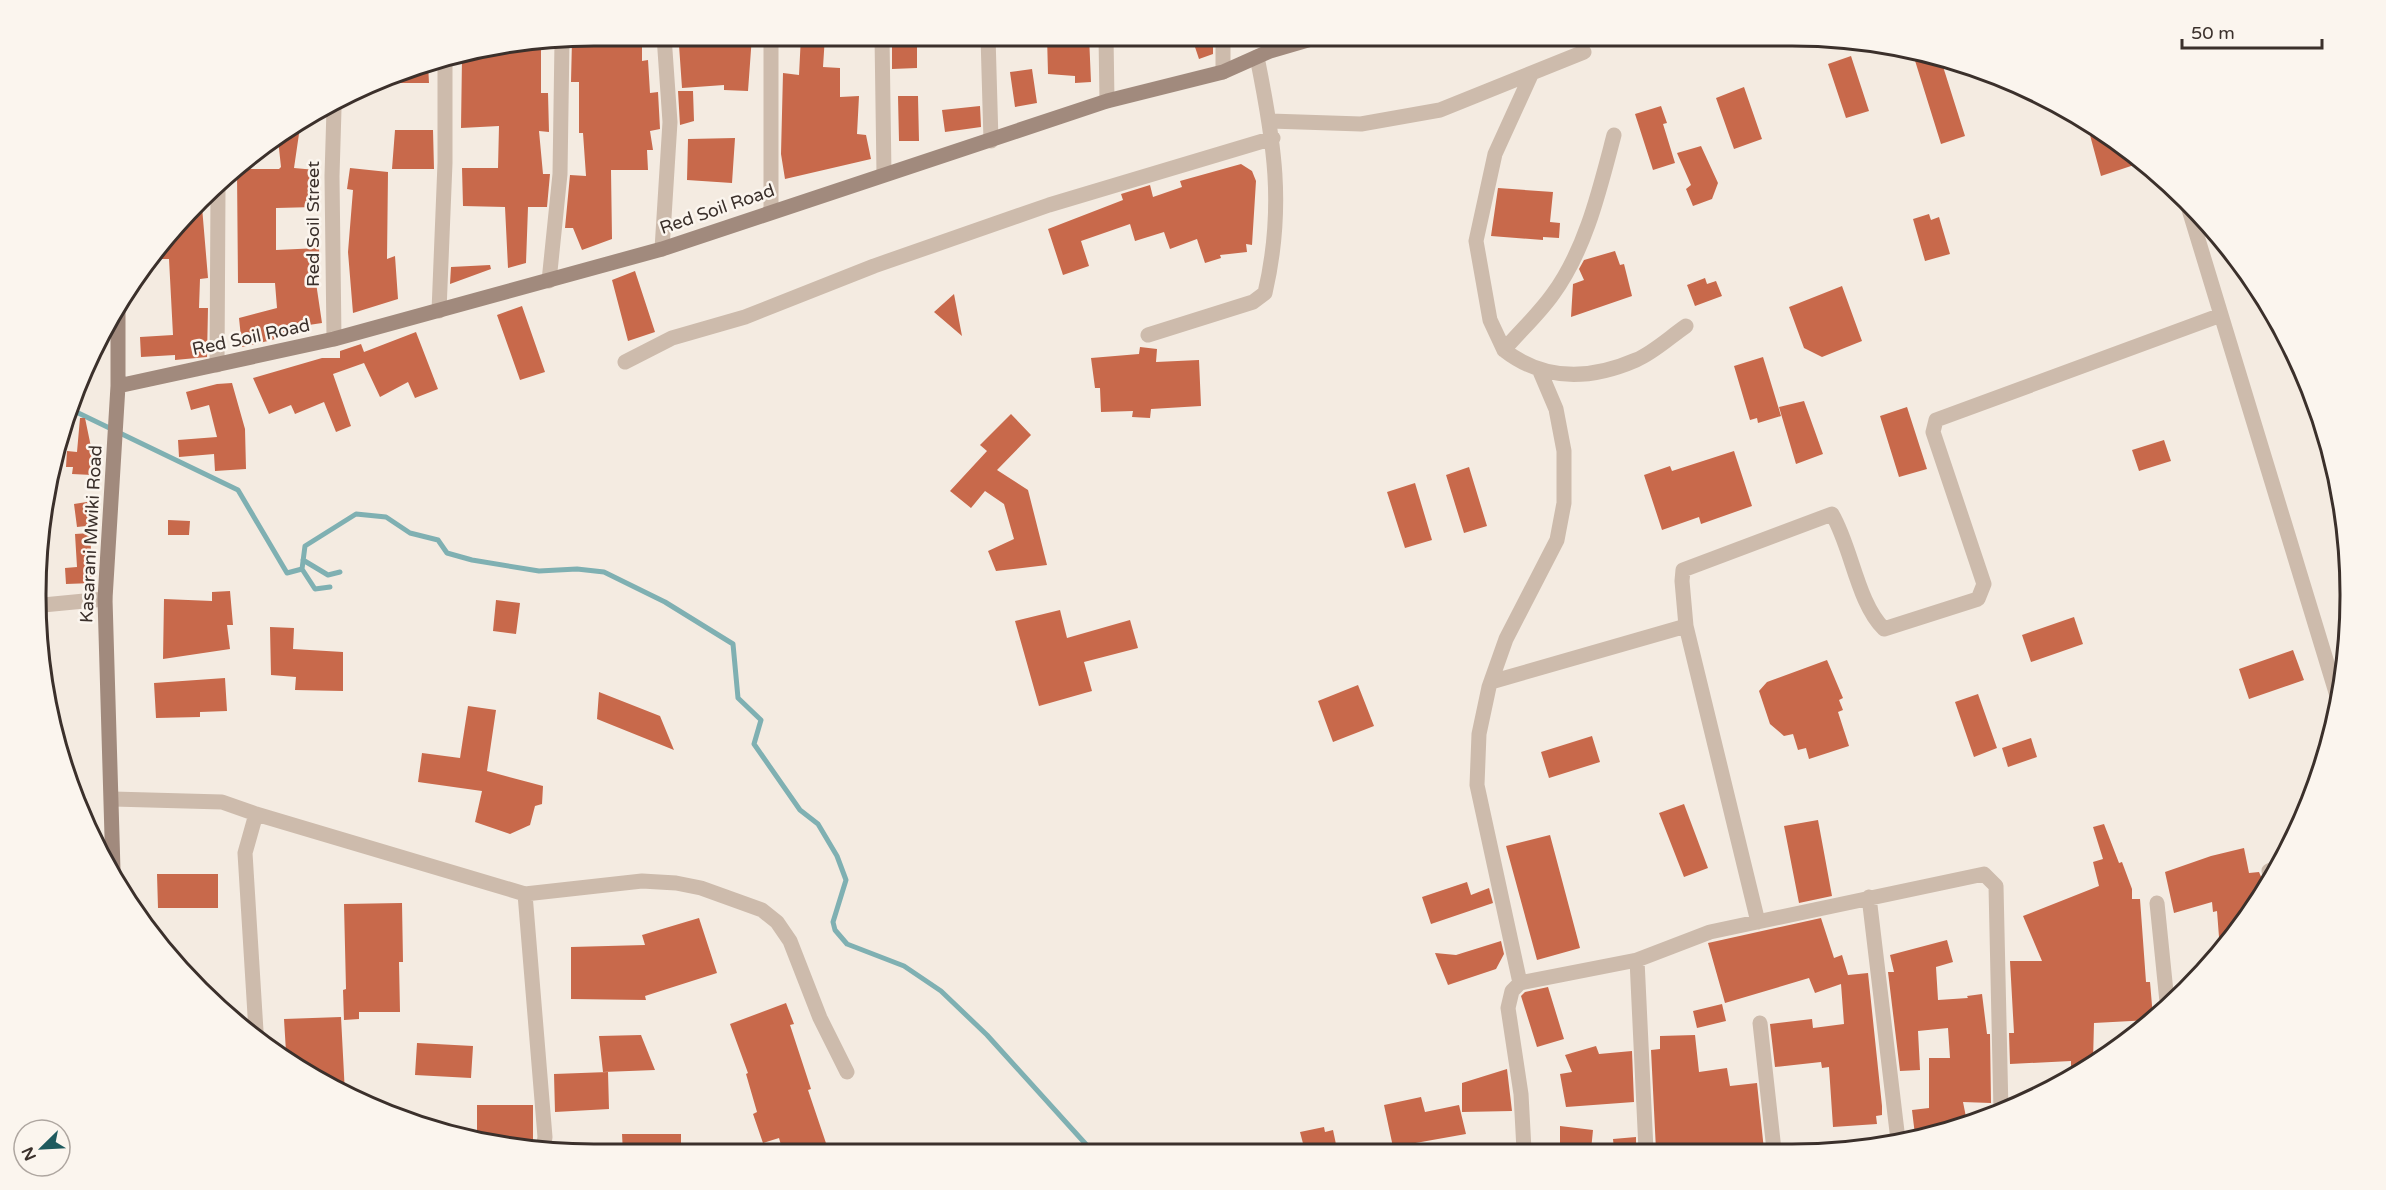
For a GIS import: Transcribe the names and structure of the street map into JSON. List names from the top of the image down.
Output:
{
  "streets": {
    "street": ["Red Soil Road", "Red Soil Street", "Kasarani Mwiki Road"]
  },
  "crossings": [
    ["Red Soil Road", "Red Soil Street"],
    ["Red Soil Road", "Kasarani Mwiki Road"]
  ],
  "scale_bar": "50 m",
  "north": "bottom left"
}
